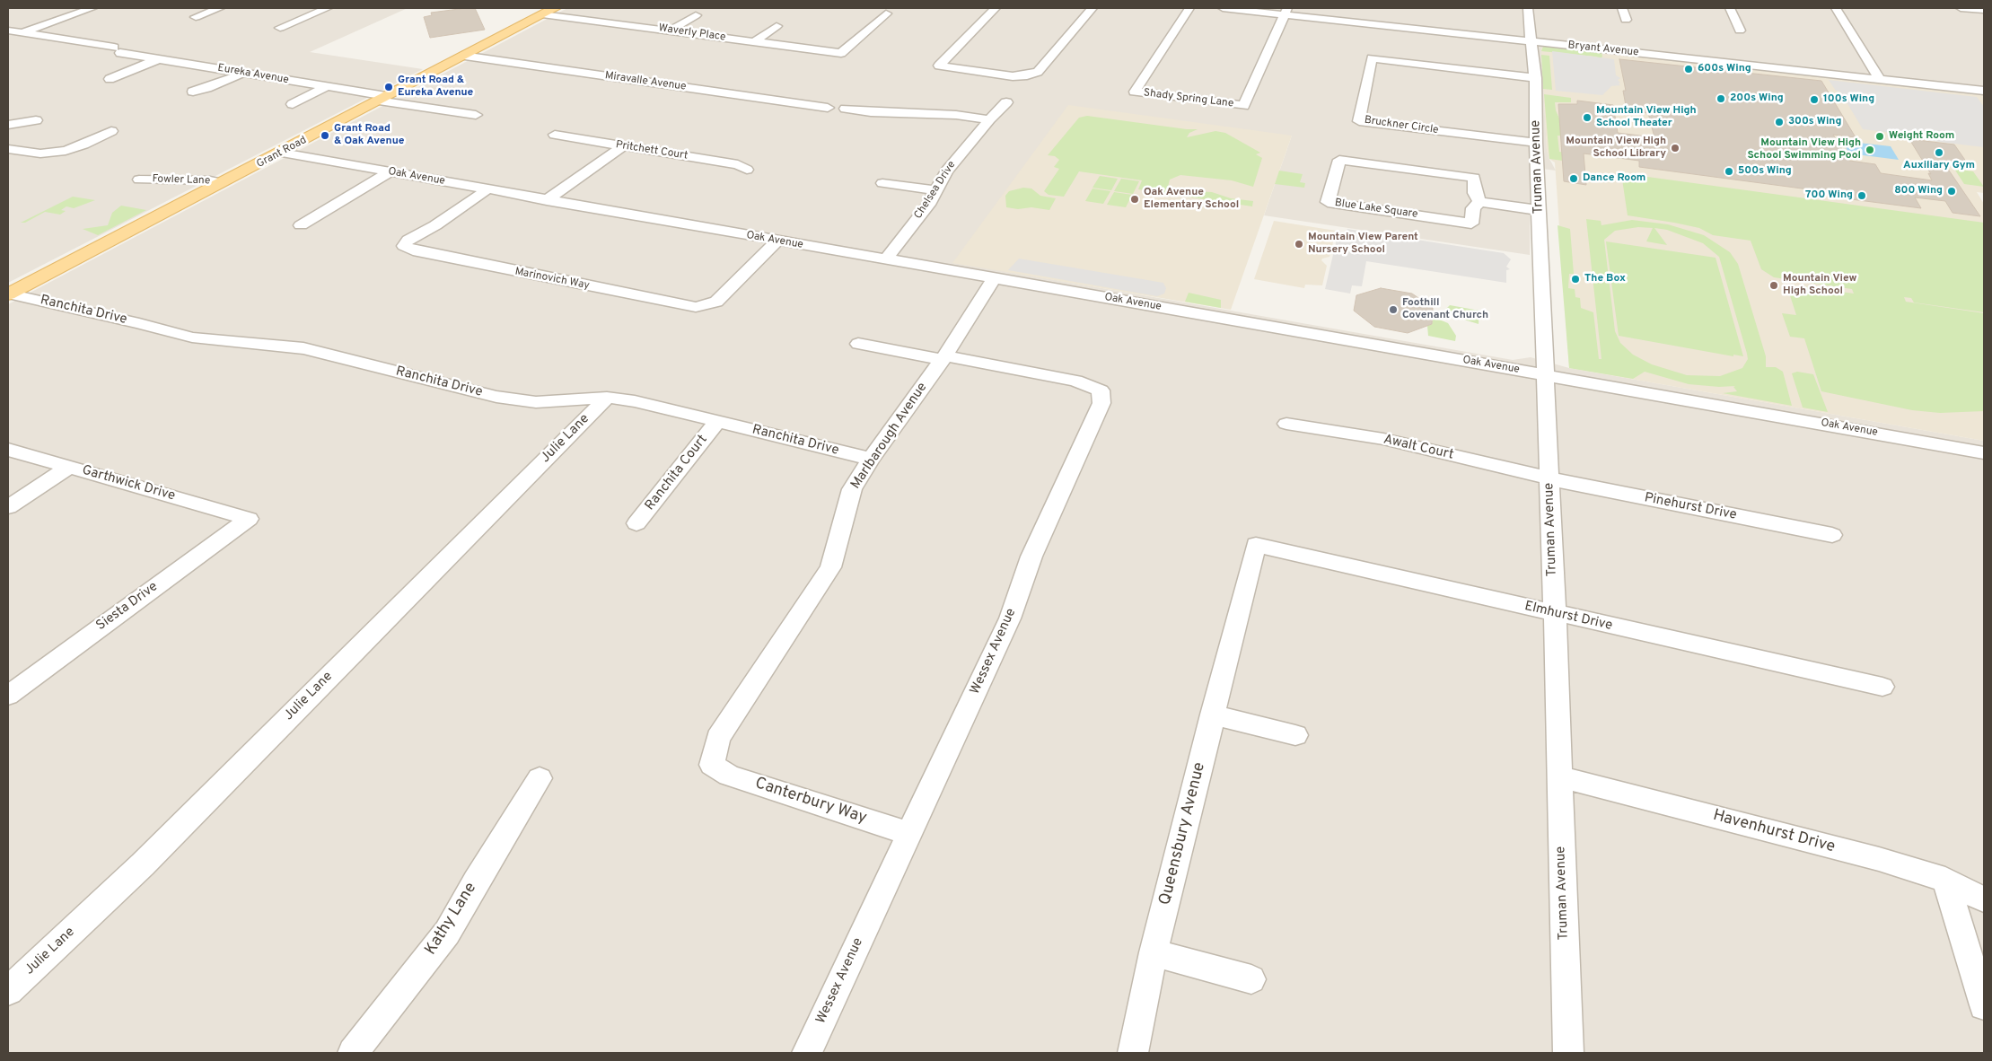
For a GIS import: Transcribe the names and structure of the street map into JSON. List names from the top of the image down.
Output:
{
  "streets": {
    "main road": ["Grant Road"],
    "street": [
      "Waverly Place",
      "Bryant Avenue",
      "Eureka Avenue",
      "Miravalle Avenue",
      "Shady Spring Lane",
      "Bruckner Circle",
      "Pritchett Court",
      "Truman Avenue",
      "Oak Avenue",
      "Fowler Lane",
      "Chelsea Drive",
      "Blue Lake Square",
      "Marinovich Way",
      "Ranchita Drive",
      "Marlbarough Avenue",
      "Julie Lane",
      "Awalt Court",
      "Ranchita Court",
      "Garthwick Drive",
      "Pinehurst Drive",
      "Siesta Drive",
      "Elmhurst Drive",
      "Wessex Avenue",
      "Canterbury Way",
      "Havenhurst Drive",
      "Queensbury Avenue",
      "Kathy Lane"
    ]
  },
  "crossings": [
    ["Waverly Place", "Grant Road"],
    ["Bryant Avenue", "Shady Spring Lane"],
    ["Bryant Avenue", "Truman Avenue"],
    ["Eureka Avenue", "Grant Road"],
    ["Miravalle Avenue", "Grant Road"],
    ["Bruckner Circle", "Truman Avenue"],
    ["Grant Road", "Oak Avenue"],
    ["Grant Road", "Fowler Lane"],
    ["Grant Road", "Ranchita Drive"],
    ["Truman Avenue", "Oak Avenue"],
    ["Truman Avenue", "Awalt Court"],
    ["Truman Avenue", "Pinehurst Drive"],
    ["Truman Avenue", "Elmhurst Drive"],
    ["Truman Avenue", "Havenhurst Drive"],
    ["Oak Avenue", "Chelsea Drive"],
    ["Oak Avenue", "Marinovich Way"],
    ["Oak Avenue", "Marlbarough Avenue"],
    ["Ranchita Drive", "Marlbarough Avenue"],
    ["Ranchita Drive", "Julie Lane"],
    ["Ranchita Drive", "Ranchita Court"],
    ["Marlbarough Avenue", "Wessex Avenue"],
    ["Marlbarough Avenue", "Canterbury Way"],
    ["Awalt Court", "Pinehurst Drive"],
    ["Garthwick Drive", "Siesta Drive"],
    ["Elmhurst Drive", "Queensbury Avenue"],
    ["Wessex Avenue", "Canterbury Way"]
  ],
  "places": [
    "600s Wing",
    "Grant Road & Eureka Avenue",
    "200s Wing",
    "100s Wing",
    "Mountain View High School Theater",
    "300s Wing",
    "Grant Road & Oak Avenue",
    "Weight Room",
    "Mountain View High School Library",
    "Mountain View High School Swimming Pool",
    "Auxiliary Gym",
    "500s Wing",
    "Dance Room",
    "800 Wing",
    "700 Wing",
    "Oak Avenue Elementary School",
    "Mountain View Parent Nursery School",
    "The Box",
    "Mountain View High School",
    "Foothill Covenant Church"
  ]
}
